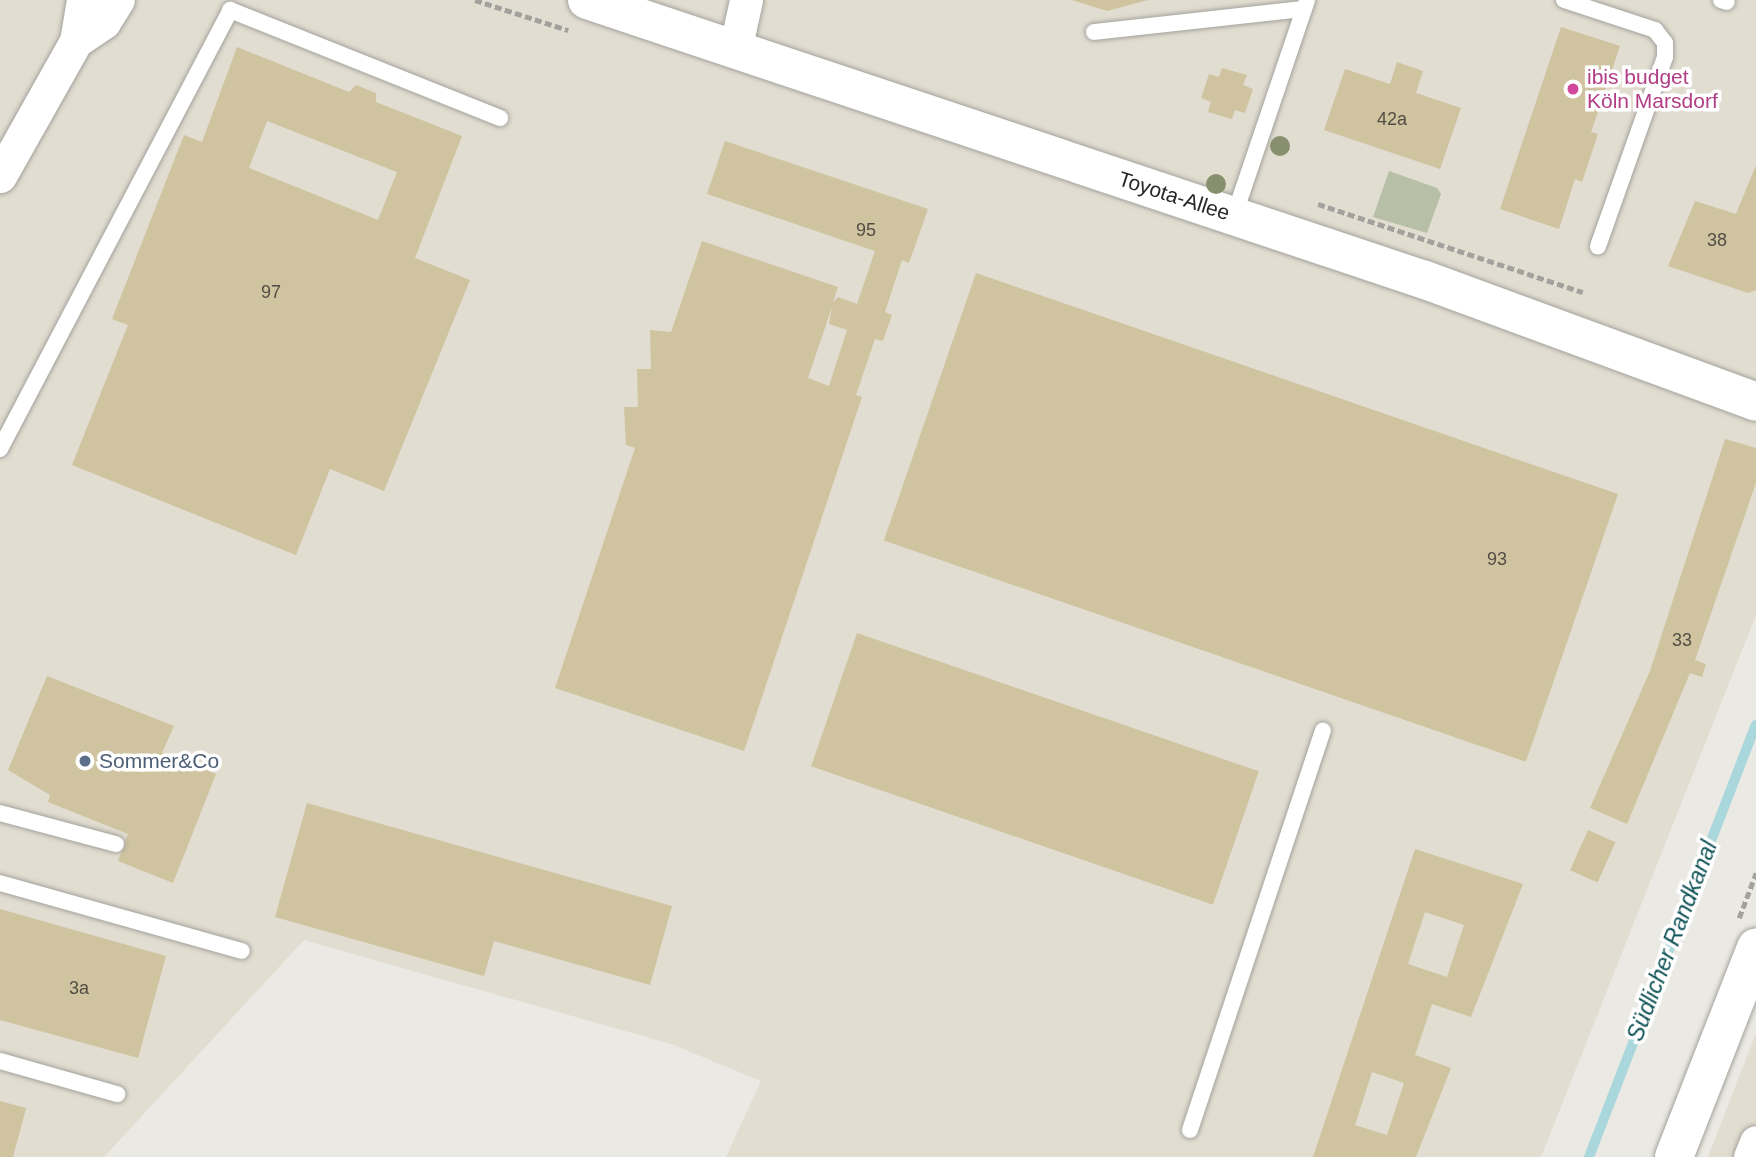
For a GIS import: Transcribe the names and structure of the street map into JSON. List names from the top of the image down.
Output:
{
  "streets": {
    "street": ["Toyota-Allee"]
  },
  "water": ["Südlicher Randkanal"],
  "places": ["ibis budget Köln Marsdorf", "Sommer&Co"],
  "house_numbers": [
    "42a",
    "95",
    "38",
    "97",
    "93",
    "33",
    "3a"
  ]
}
